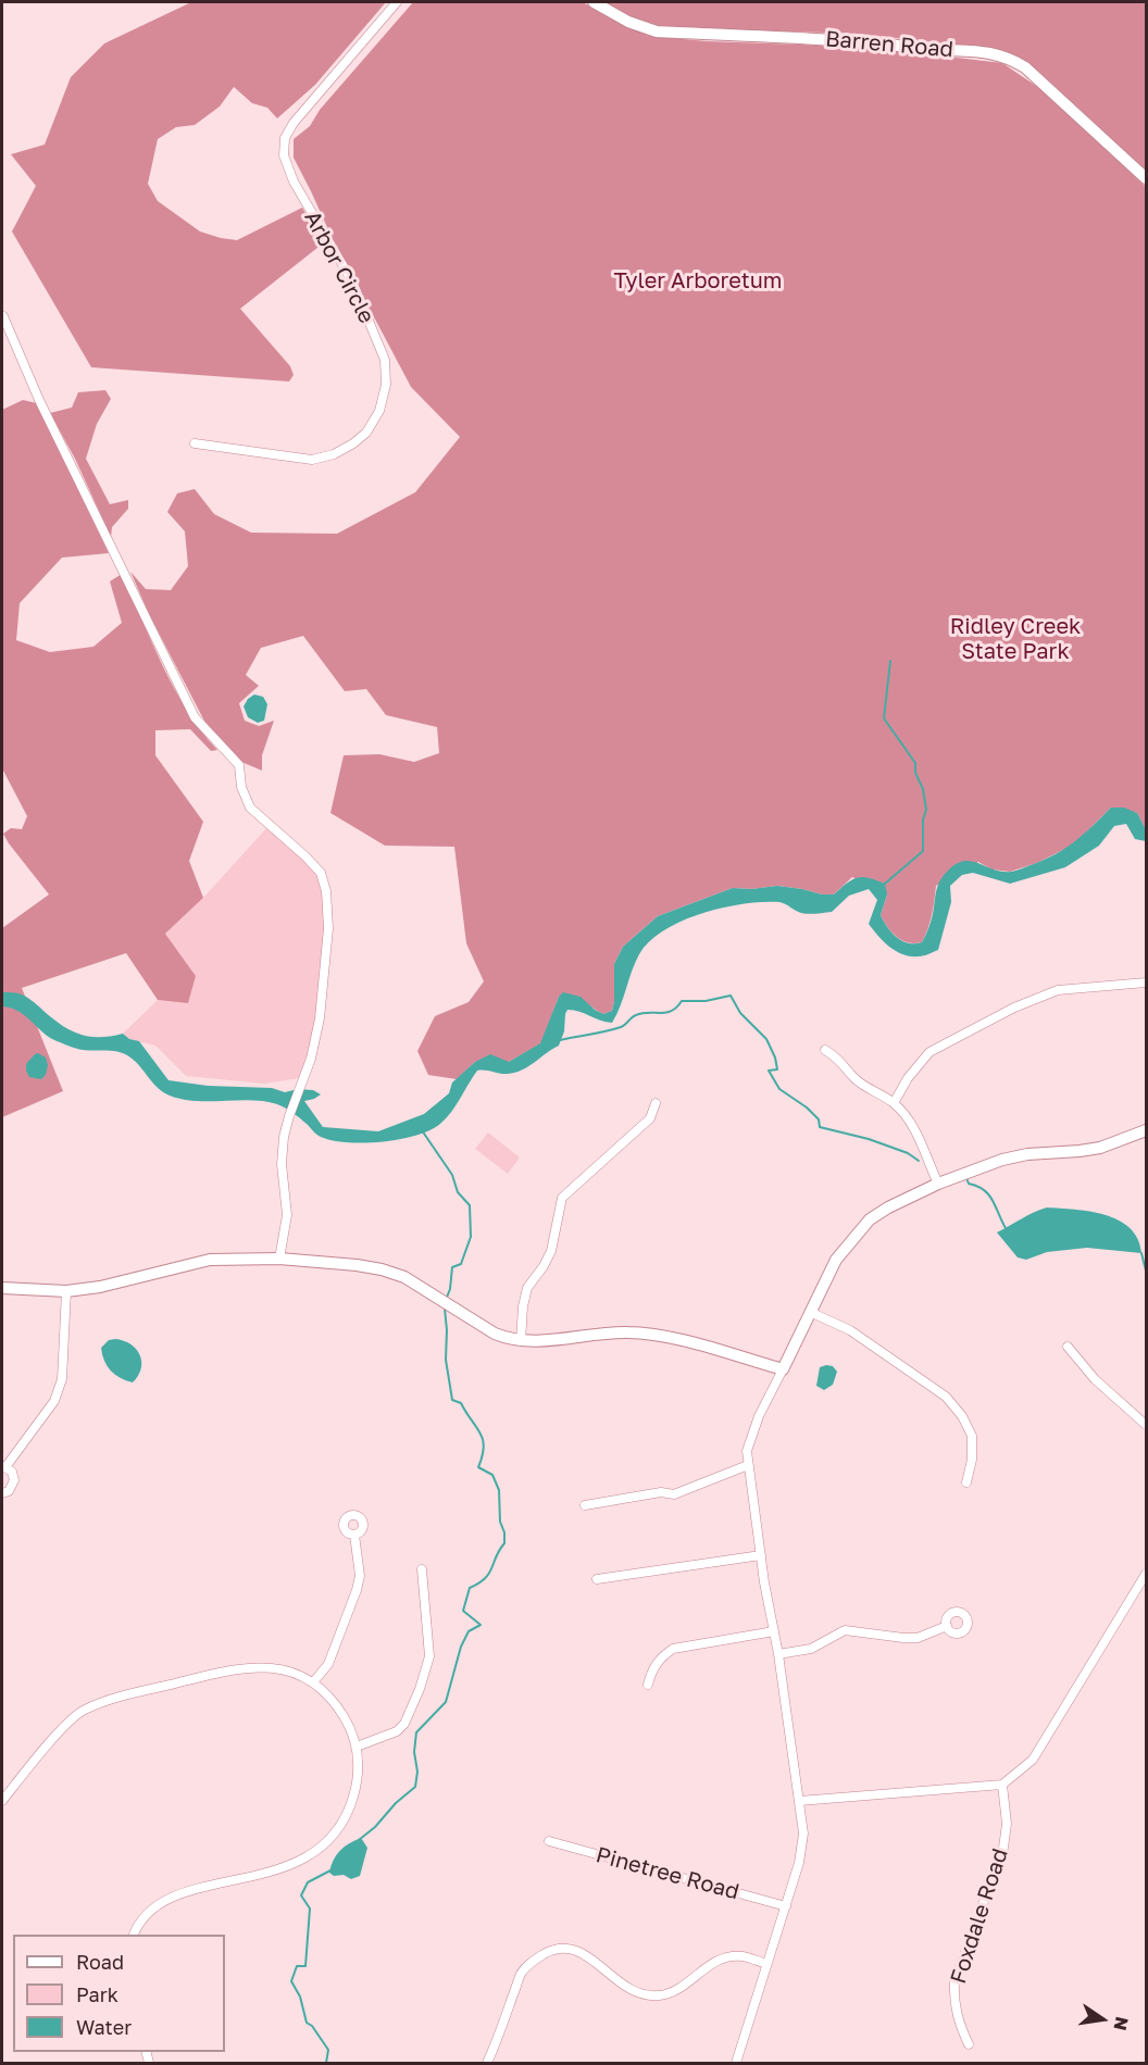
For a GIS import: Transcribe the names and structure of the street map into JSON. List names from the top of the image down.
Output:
{
  "streets": {
    "street": [
      "Barren Road",
      "Arbor Circle",
      "Pinetree Road",
      "Foxdale Road"
    ]
  },
  "parks": ["Tyler Arboretum", "Ridley Creek State Park"],
  "legend": ["Road", "Park", "Water"],
  "north": "right"
}
